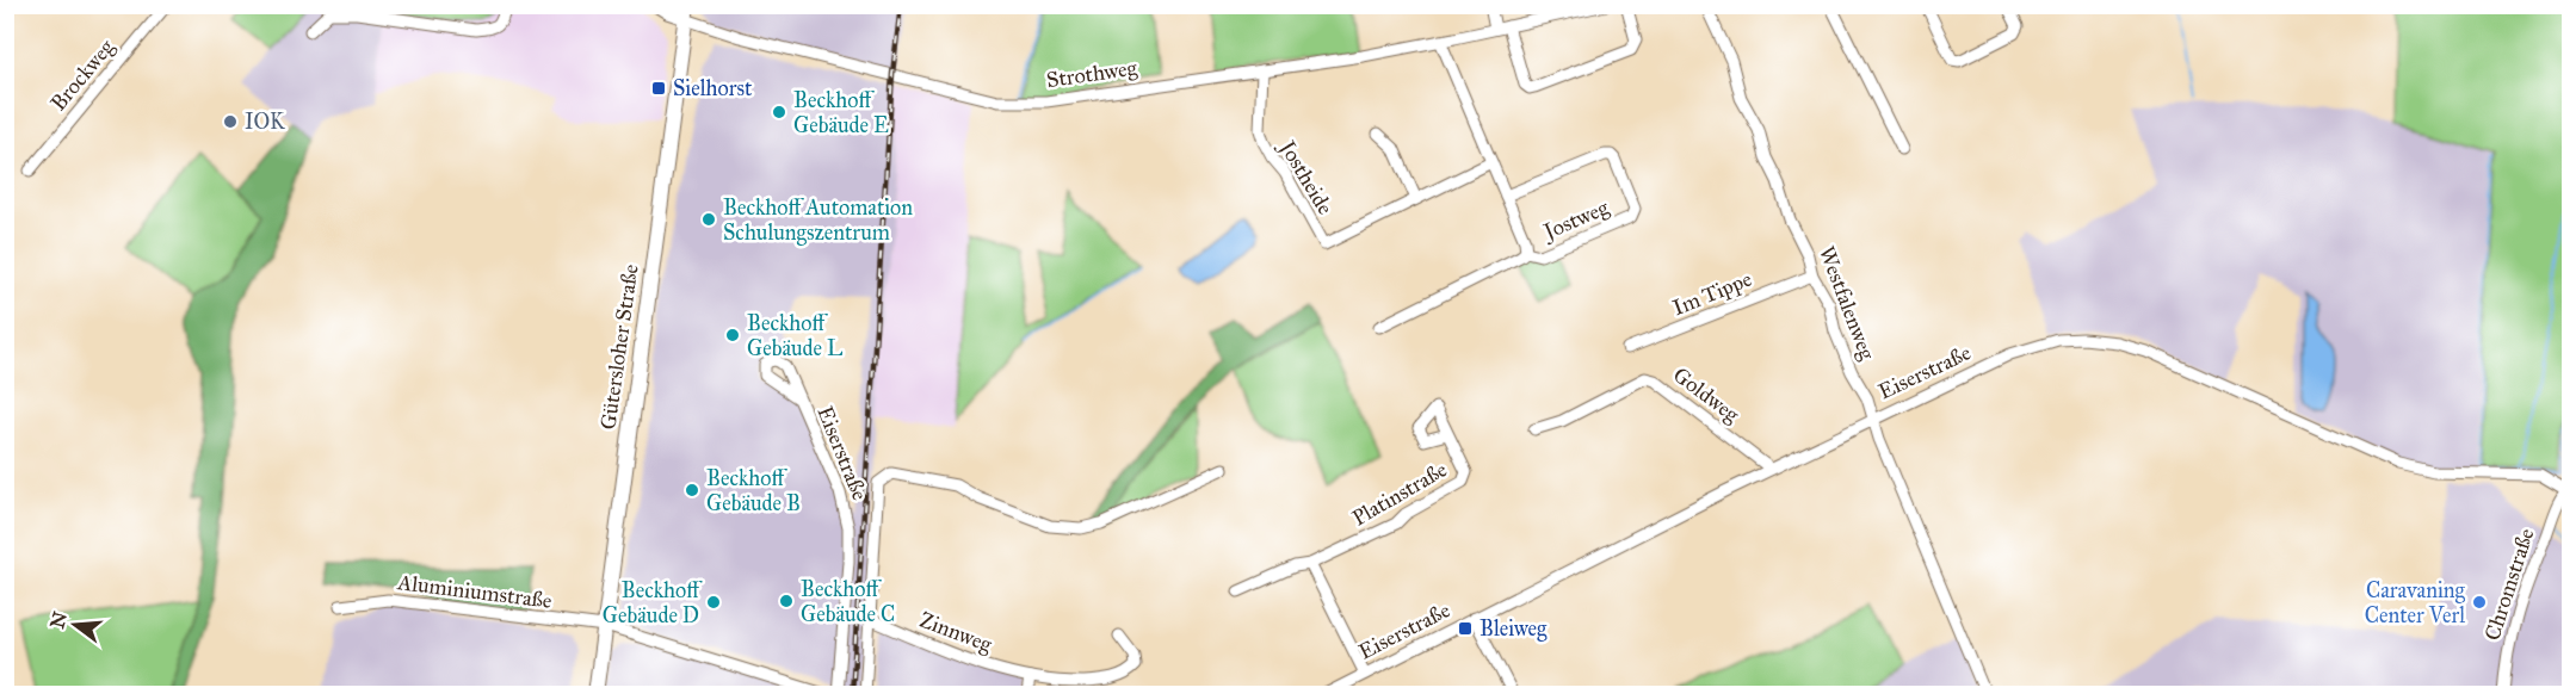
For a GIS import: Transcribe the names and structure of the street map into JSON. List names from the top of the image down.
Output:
{
  "streets": {
    "main road": ["Gütersloher Straße"],
    "street": [
      "Strothweg",
      "Brockweg",
      "Jostheide",
      "Jostweg",
      "Im Tippe",
      "Westfalenweg",
      "Eiserstraße",
      "Goldweg",
      "Platinstraße",
      "Chromstraße",
      "Aluminiumstraße",
      "Zinnweg"
    ]
  },
  "crossings": [
    ["Strothweg", "Jostheide"],
    ["Strothweg", "Jostweg"],
    ["Strothweg", "Gütersloher Straße"],
    ["Jostheide", "Jostweg"],
    ["Im Tippe", "Westfalenweg"],
    ["Westfalenweg", "Eiserstraße"],
    ["Gütersloher Straße", "Aluminiumstraße"],
    ["Eiserstraße", "Goldweg"],
    ["Eiserstraße", "Chromstraße"]
  ],
  "places": {
    "transit": ["Sielhorst", "Bleiweg"],
    "other": [
      "Beckhoff Gebäude E",
      "IOK",
      "Beckhoff Automation Schulungszentrum",
      "Beckhoff Gebäude L",
      "Beckhoff Gebäude B",
      "Beckhoff Gebäude C",
      "Beckhoff Gebäude D",
      "Caravaning Center Verl"
    ]
  },
  "north": "left"
}
